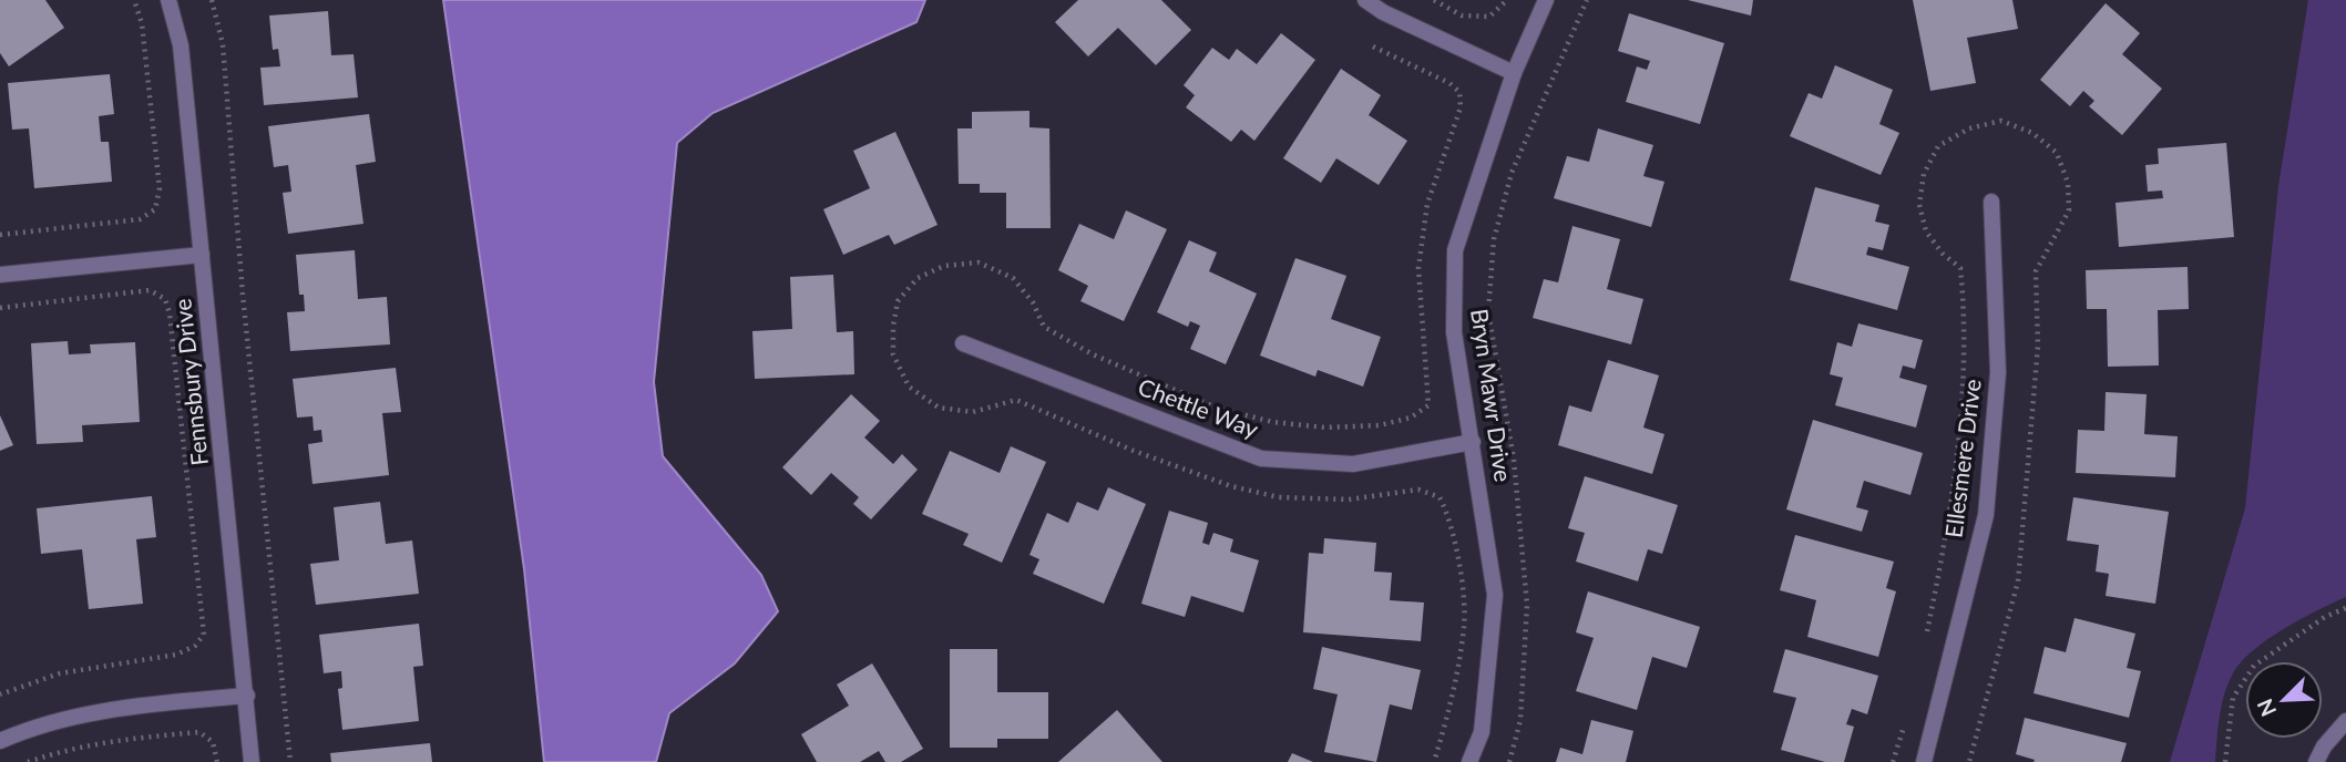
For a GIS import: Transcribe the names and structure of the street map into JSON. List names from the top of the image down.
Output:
{
  "streets": {
    "street": [
      "Fennsbury Drive",
      "Bryn Mawr Drive",
      "Chettle Way",
      "Ellesmere Drive"
    ]
  },
  "crossings": [
    ["Bryn Mawr Drive", "Chettle Way"]
  ],
  "north": "bottom left"
}
